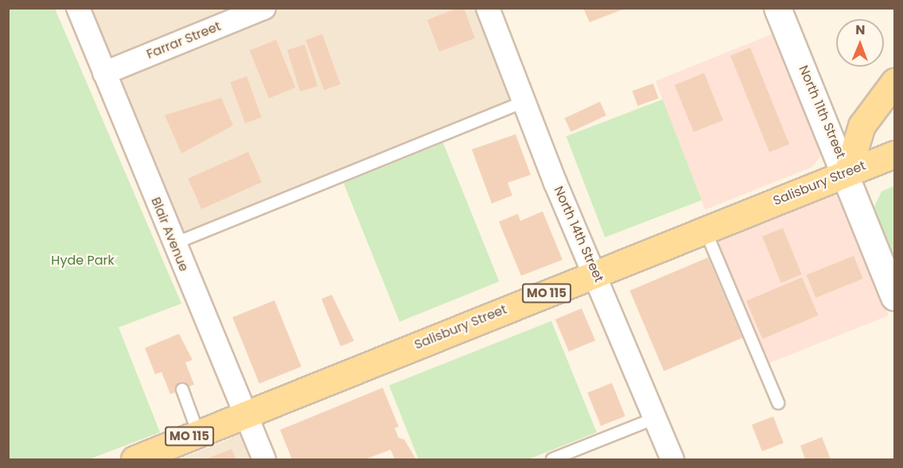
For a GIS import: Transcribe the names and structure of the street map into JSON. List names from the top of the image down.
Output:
{
  "streets": {
    "main road": ["North 11th Street", "Salisbury Street", "MO 115"],
    "street": ["Farrar Street", "Blair Avenue", "North 14th Street"]
  },
  "crossings": [
    ["Farrar Street", "Blair Avenue"],
    ["North 11th Street", "Salisbury Street"],
    ["Salisbury Street", "Blair Avenue"],
    ["Salisbury Street", "North 14th Street"]
  ],
  "parks": ["Hyde Park"],
  "north": "top"
}
